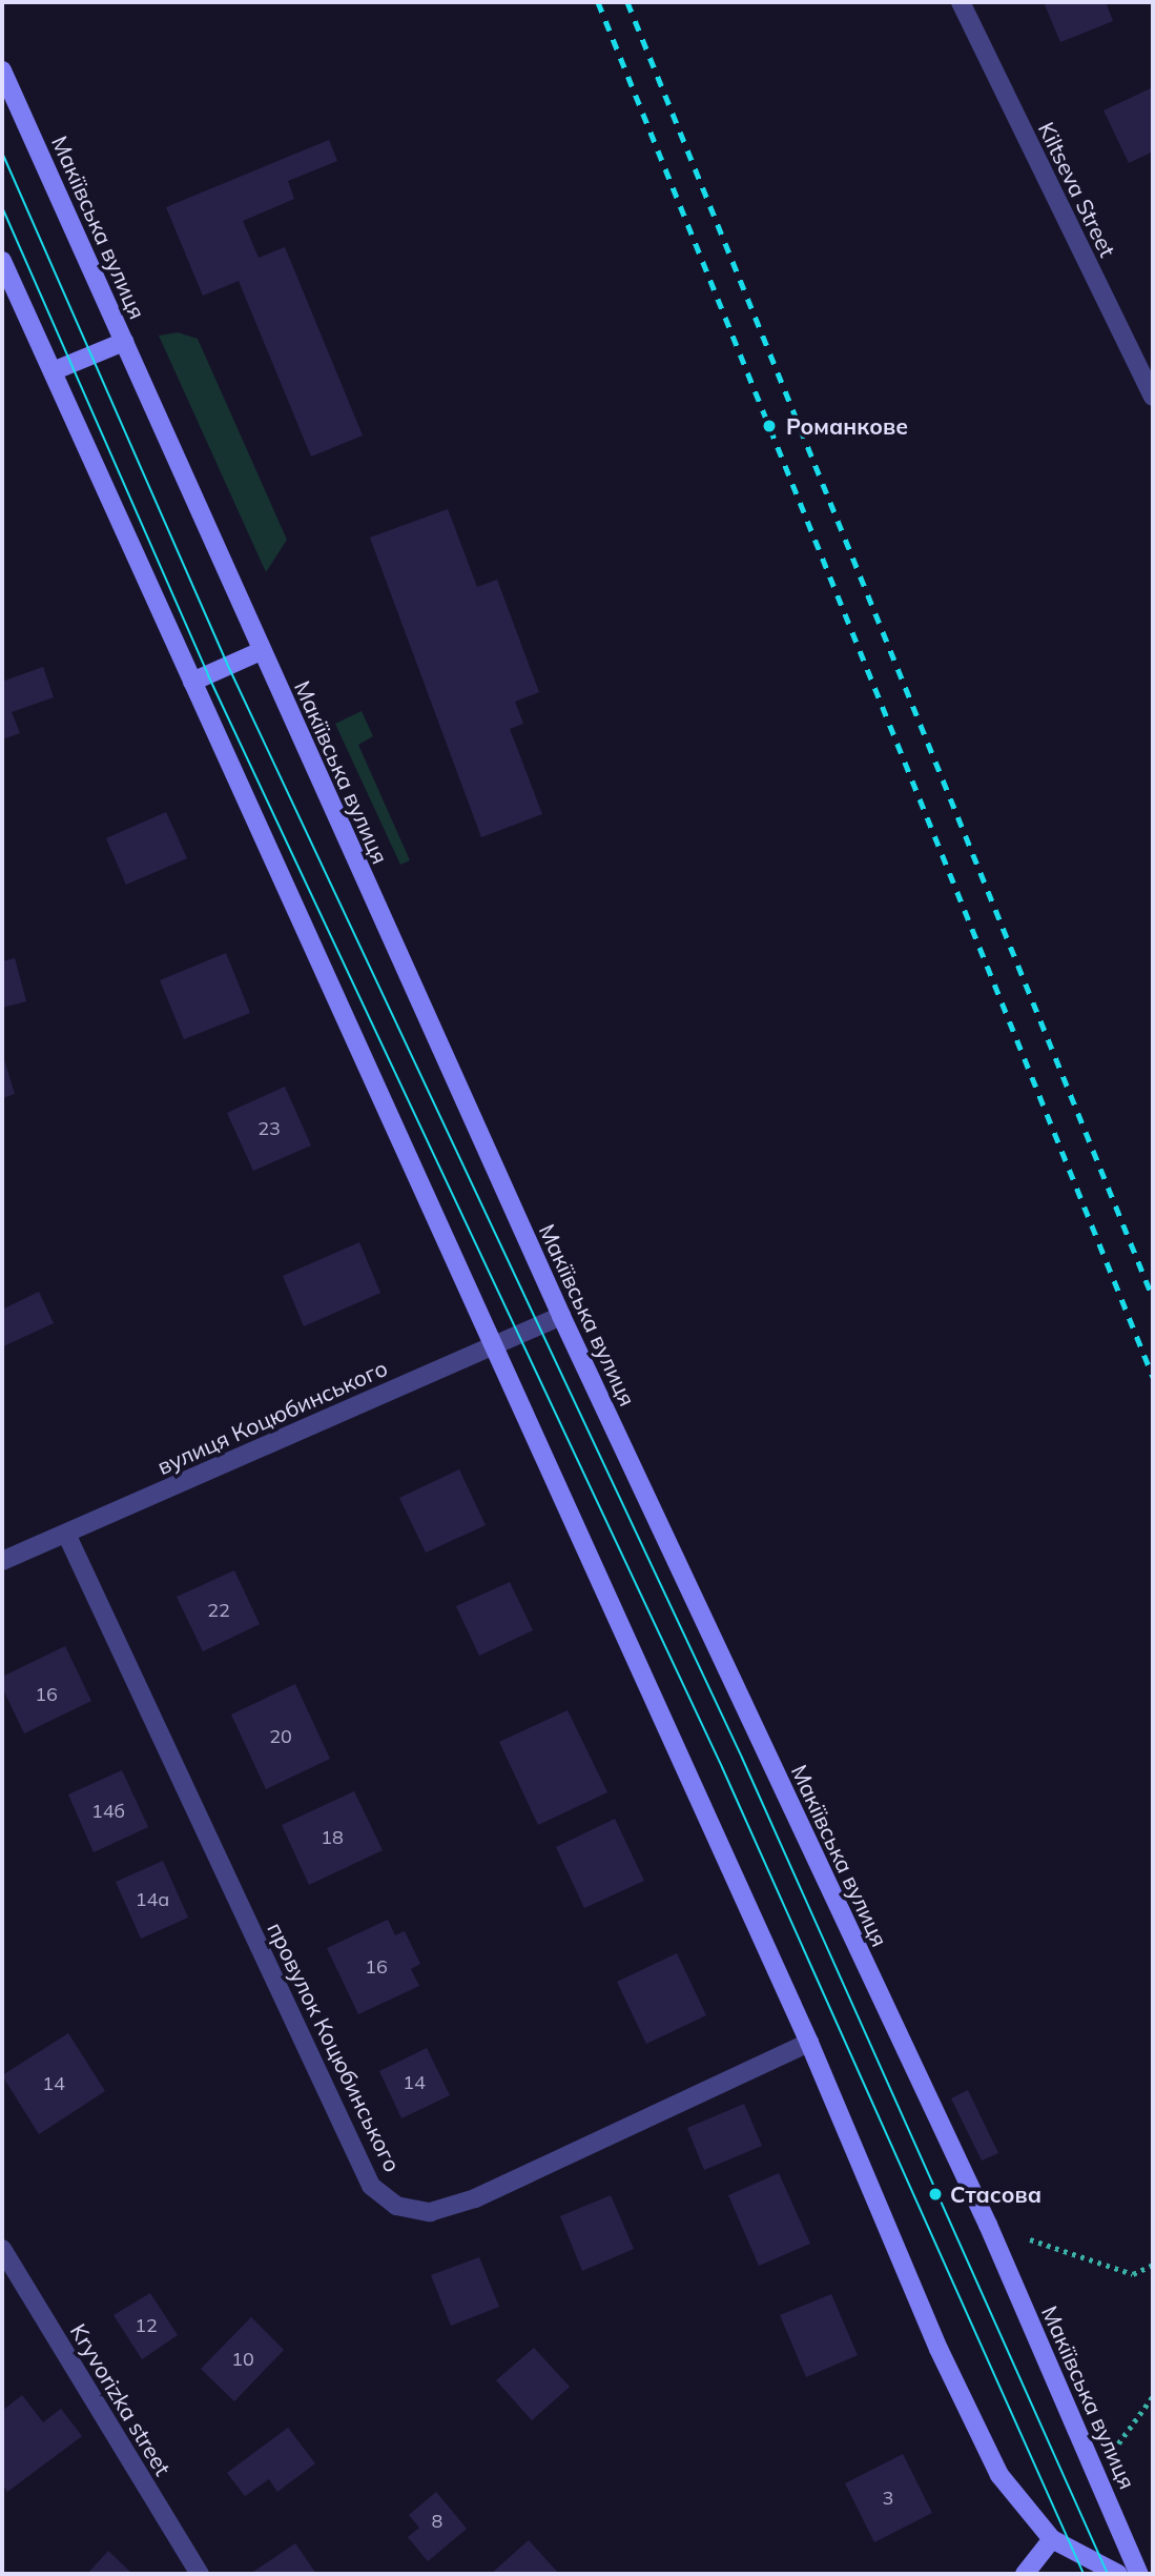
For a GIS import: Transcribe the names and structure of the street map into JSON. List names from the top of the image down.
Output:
{
  "streets": {
    "main road": ["Макіївська вулиця"],
    "street": [
      "Kiltseva Street",
      "вулиця Коцюбинського",
      "провулок Коцюбинського",
      "Kryvorizka street"
    ]
  },
  "crossings": [
    ["Макіївська вулиця", "вулиця Коцюбинського"],
    ["вулиця Коцюбинського", "провулок Коцюбинського"]
  ],
  "places": ["Романкове", "Стасова"],
  "house_numbers": [
    "23",
    "22",
    "16",
    "20",
    "14б",
    "18",
    "14а",
    "16",
    "14",
    "14",
    "12",
    "10",
    "3",
    "8"
  ]
}
